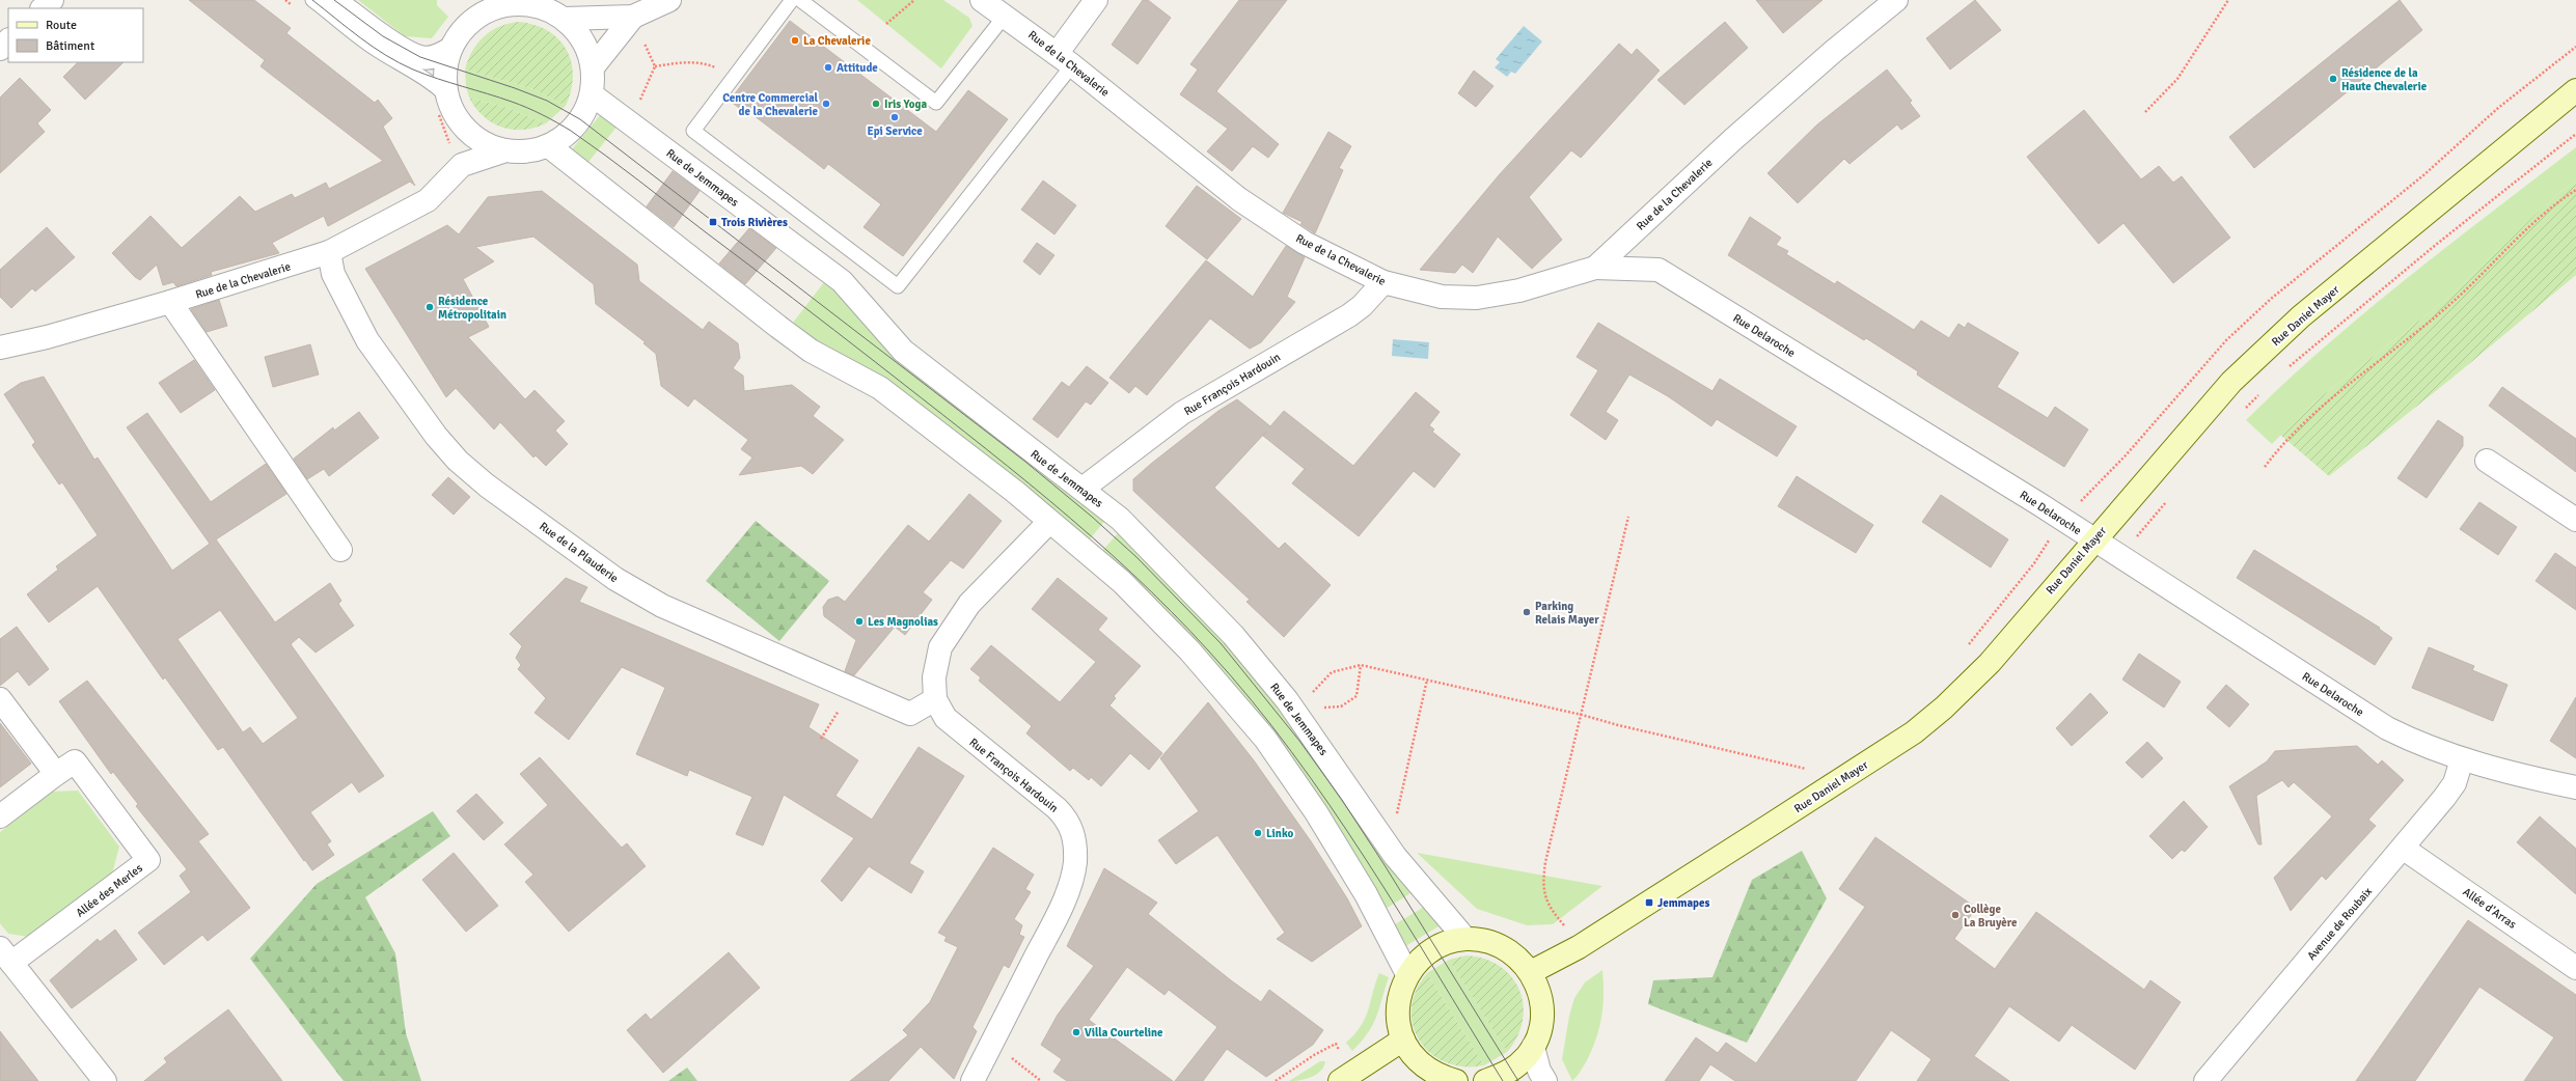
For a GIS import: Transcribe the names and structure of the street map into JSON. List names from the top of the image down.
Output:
{
  "streets": {
    "main road": ["Rue Daniel Mayer"],
    "street": [
      "Rue de la Chevalerie",
      "Rue de Jemmapes",
      "Rue Delaroche",
      "Rue François Hardouin",
      "Rue de la Plauderie",
      "Allée des Merles",
      "Allée d'Arras",
      "Avenue de Roubaix"
    ]
  },
  "crossings": [
    ["Rue de la Chevalerie", "Rue Delaroche"],
    ["Rue de la Chevalerie", "Rue François Hardouin"],
    ["Rue de la Chevalerie", "Rue de la Plauderie"],
    ["Rue de Jemmapes", "Rue François Hardouin"],
    ["Rue Daniel Mayer", "Rue Delaroche"],
    ["Rue Delaroche", "Avenue de Roubaix"],
    ["Rue François Hardouin", "Rue de la Plauderie"],
    ["Allée d'Arras", "Avenue de Roubaix"]
  ],
  "places": {
    "other": [
      "La Chevalerie",
      "Attitude",
      "Résidence de la Haute Chevalerie",
      "Centre Commercial de la Chevalerie",
      "Iris Yoga",
      "Epi Service",
      "Résidence Métropolitain",
      "Parking Relais Mayer",
      "Les Magnolias",
      "Linko",
      "Collège La Bruyère",
      "Villa Courteline"
    ],
    "transit": ["Trois Rivières", "Jemmapes"]
  },
  "legend": ["Route", "Bâtiment"]
}
